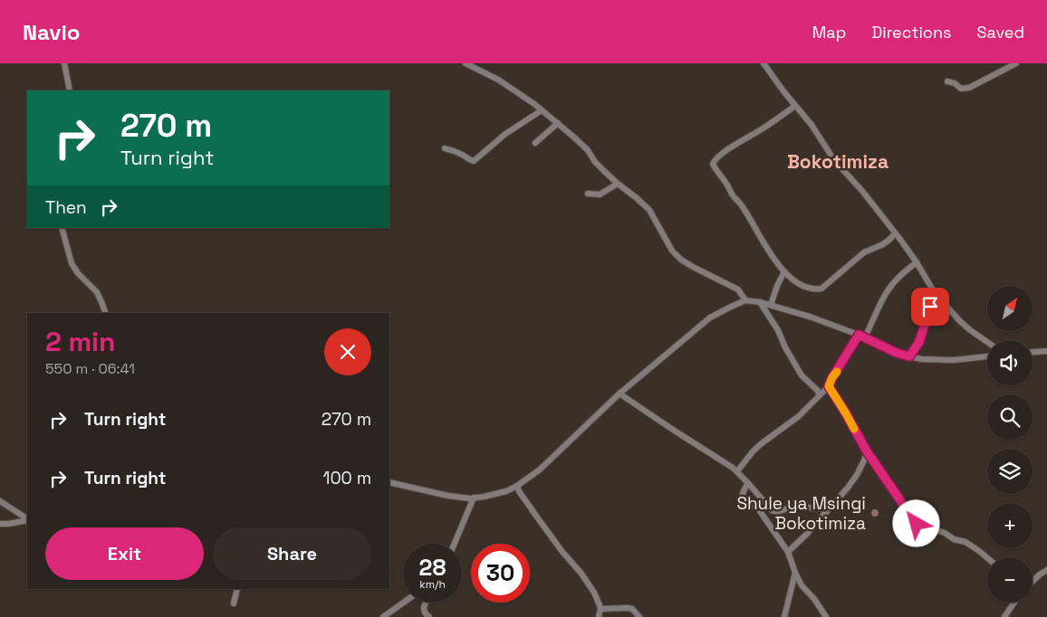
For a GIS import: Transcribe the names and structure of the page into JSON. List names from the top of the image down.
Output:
{
  "districts": ["Bokotimiza"],
  "places": ["Shule ya Msingi Bokotimiza"],
  "north": "top right",
  "page": {
    "header": "Navio",
    "nav": ["Map", "Directions", "Saved"],
    "turn": ["270 m", "Turn right"],
    "then": "Then",
    "map_buttons": ["+", "−"],
    "heading": ["2 min", "550 m · 06:41"],
    "list": [
      {
        "name": "Turn right",
        "value": "270 m"
      },
      {
        "name": "Turn right",
        "value": "100 m"
      }
    ],
    "buttons": ["Exit", "Share"],
    "speed": "28 km/h",
    "limit": "30"
  }
}
